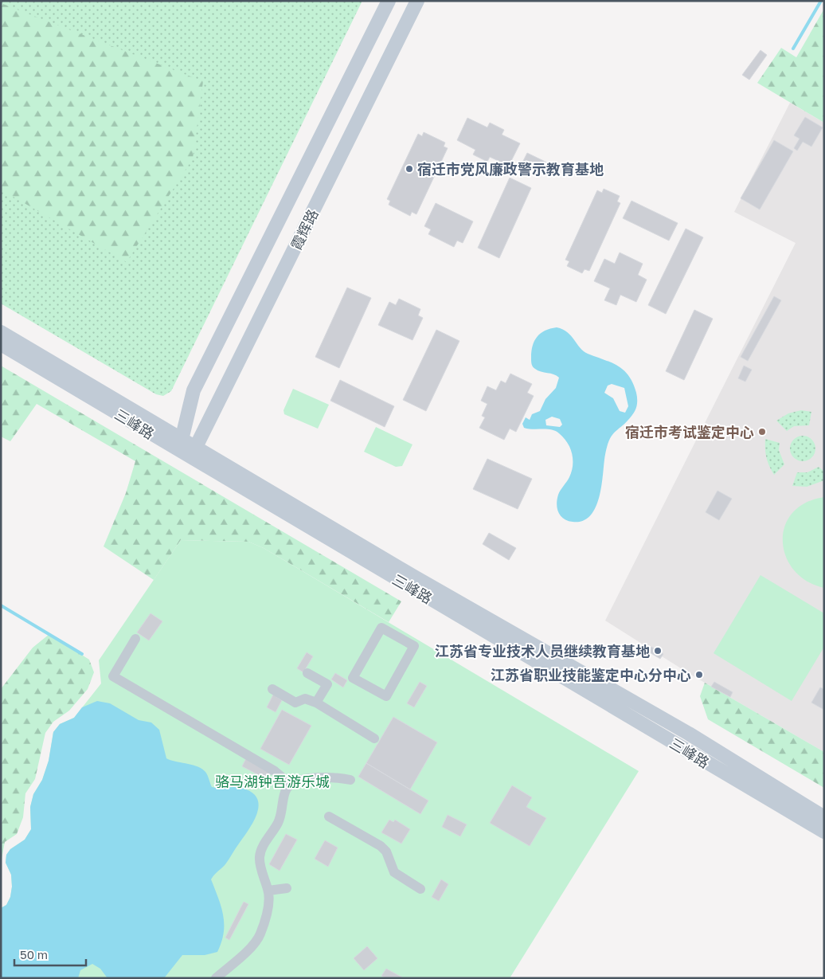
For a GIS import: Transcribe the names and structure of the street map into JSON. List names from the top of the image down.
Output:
{
  "streets": {
    "main road": ["霞辉路", "三峰路"]
  },
  "crossings": [
    ["霞辉路", "三峰路"]
  ],
  "parks": ["骆马湖钟吾游乐城"],
  "places": [
    "宿迁市党风廉政警示教育基地",
    "宿迁市考试鉴定中心",
    "江苏省专业技术人员继续教育基地",
    "江苏省职业技能鉴定中心分中心"
  ],
  "scale_bar": "50 m"
}
